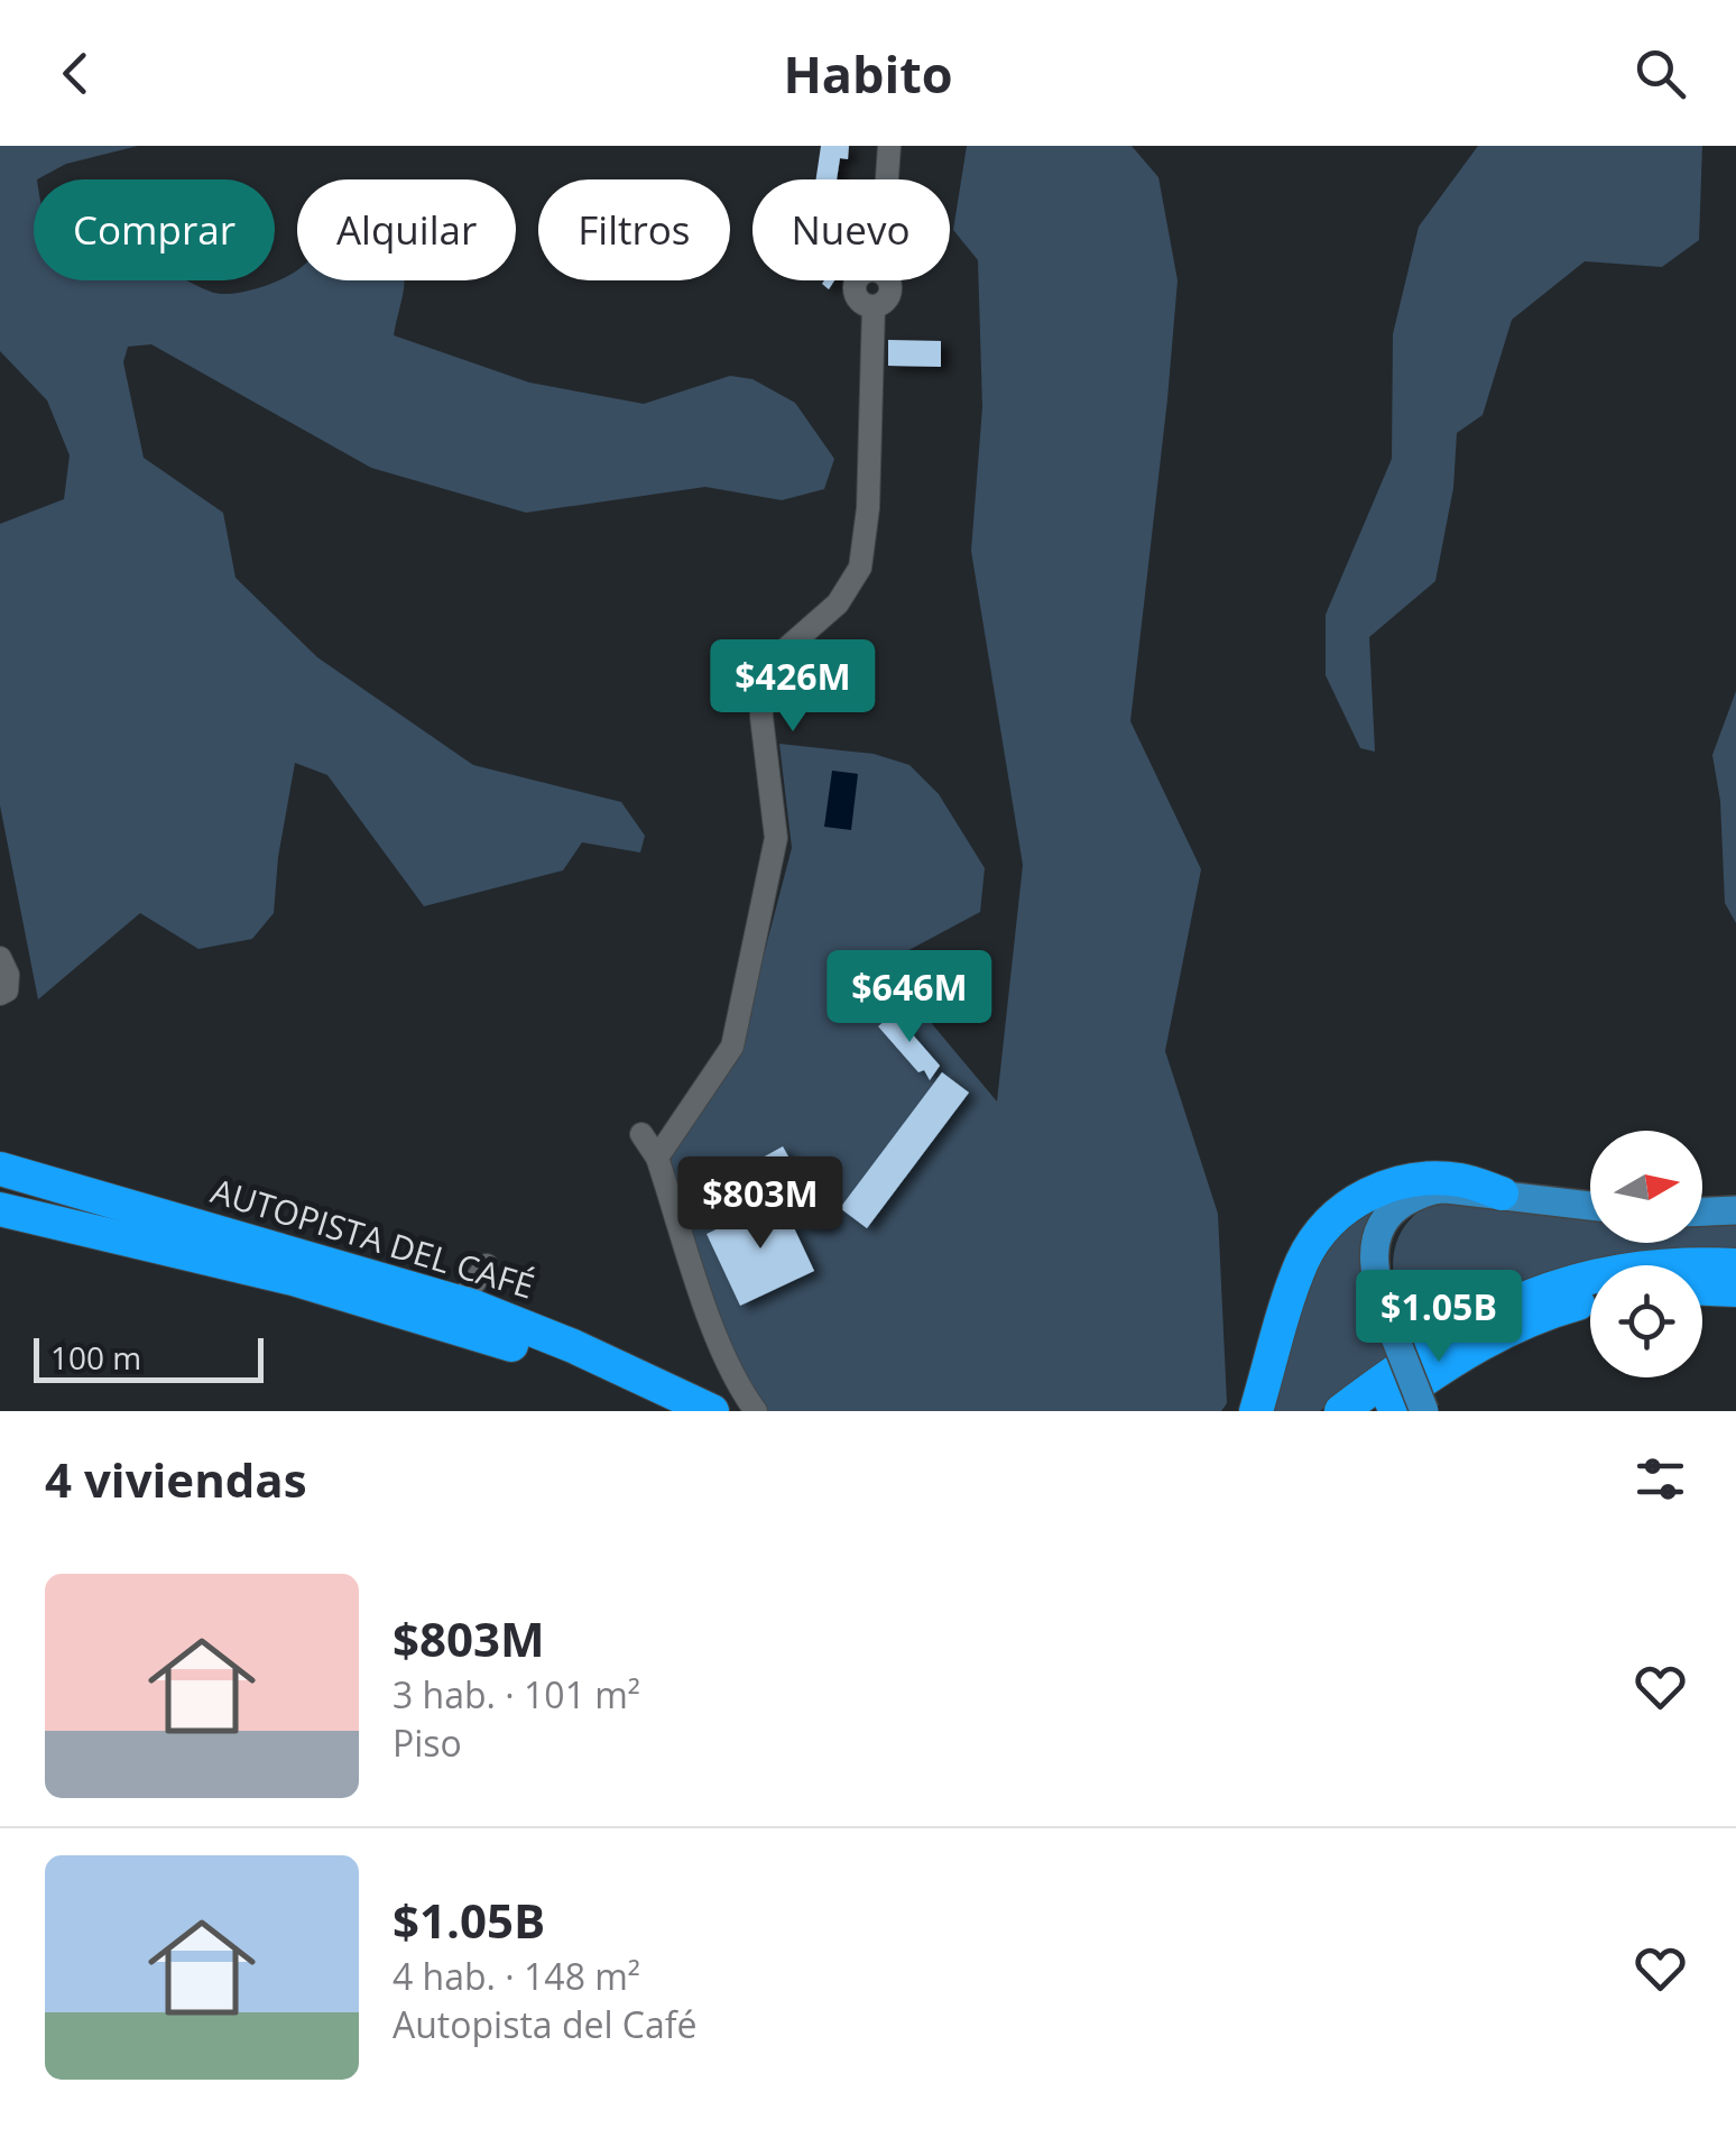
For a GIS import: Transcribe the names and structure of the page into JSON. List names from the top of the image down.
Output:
{
  "streets": {
    "highway": ["AUTOPISTA DEL CAFÉ"]
  },
  "scale_bar": "100 m",
  "north": "right",
  "page": {
    "header": "Habito",
    "chip": [
      "Comprar",
      "Alquilar",
      "Filtros",
      "Nuevo"
    ],
    "price": [
      "$426M",
      "$646M",
      "$803M",
      "$1.05B"
    ],
    "scale": "100 m",
    "heading": "4 viviendas",
    "list": [
      {
        "name": "$803M",
        "note": "3 hab. · 101 m² · Piso"
      },
      {
        "name": "$1.05B",
        "note": "4 hab. · 148 m² · Autopista del Café"
      }
    ]
  }
}
